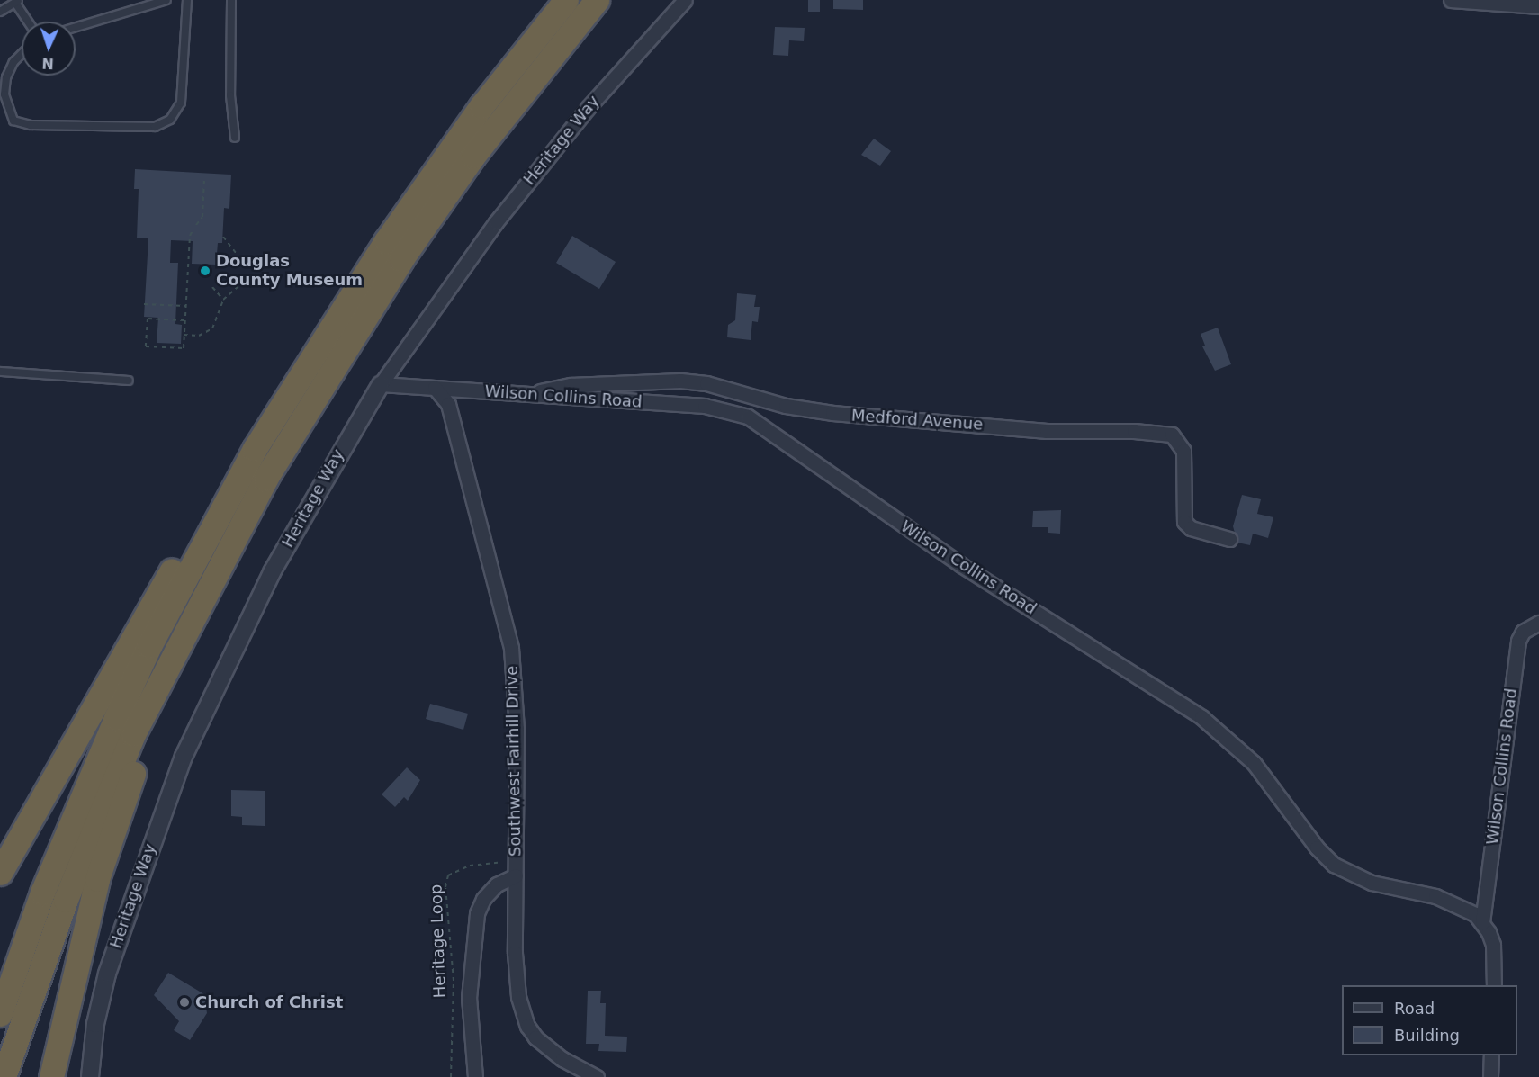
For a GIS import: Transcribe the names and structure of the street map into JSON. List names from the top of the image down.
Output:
{
  "streets": {
    "street": [
      "Heritage Way",
      "Wilson Collins Road",
      "Medford Avenue",
      "Southwest Fairhill Drive"
    ],
    "path": ["Heritage Loop"]
  },
  "crossings": [
    ["Heritage Way", "Wilson Collins Road"],
    ["Wilson Collins Road", "Medford Avenue"],
    ["Wilson Collins Road", "Southwest Fairhill Drive"],
    ["Southwest Fairhill Drive", "Heritage Loop"]
  ],
  "places": ["Douglas County Museum", "Church of Christ"],
  "legend": ["Road", "Building"],
  "north": "bottom"
}
